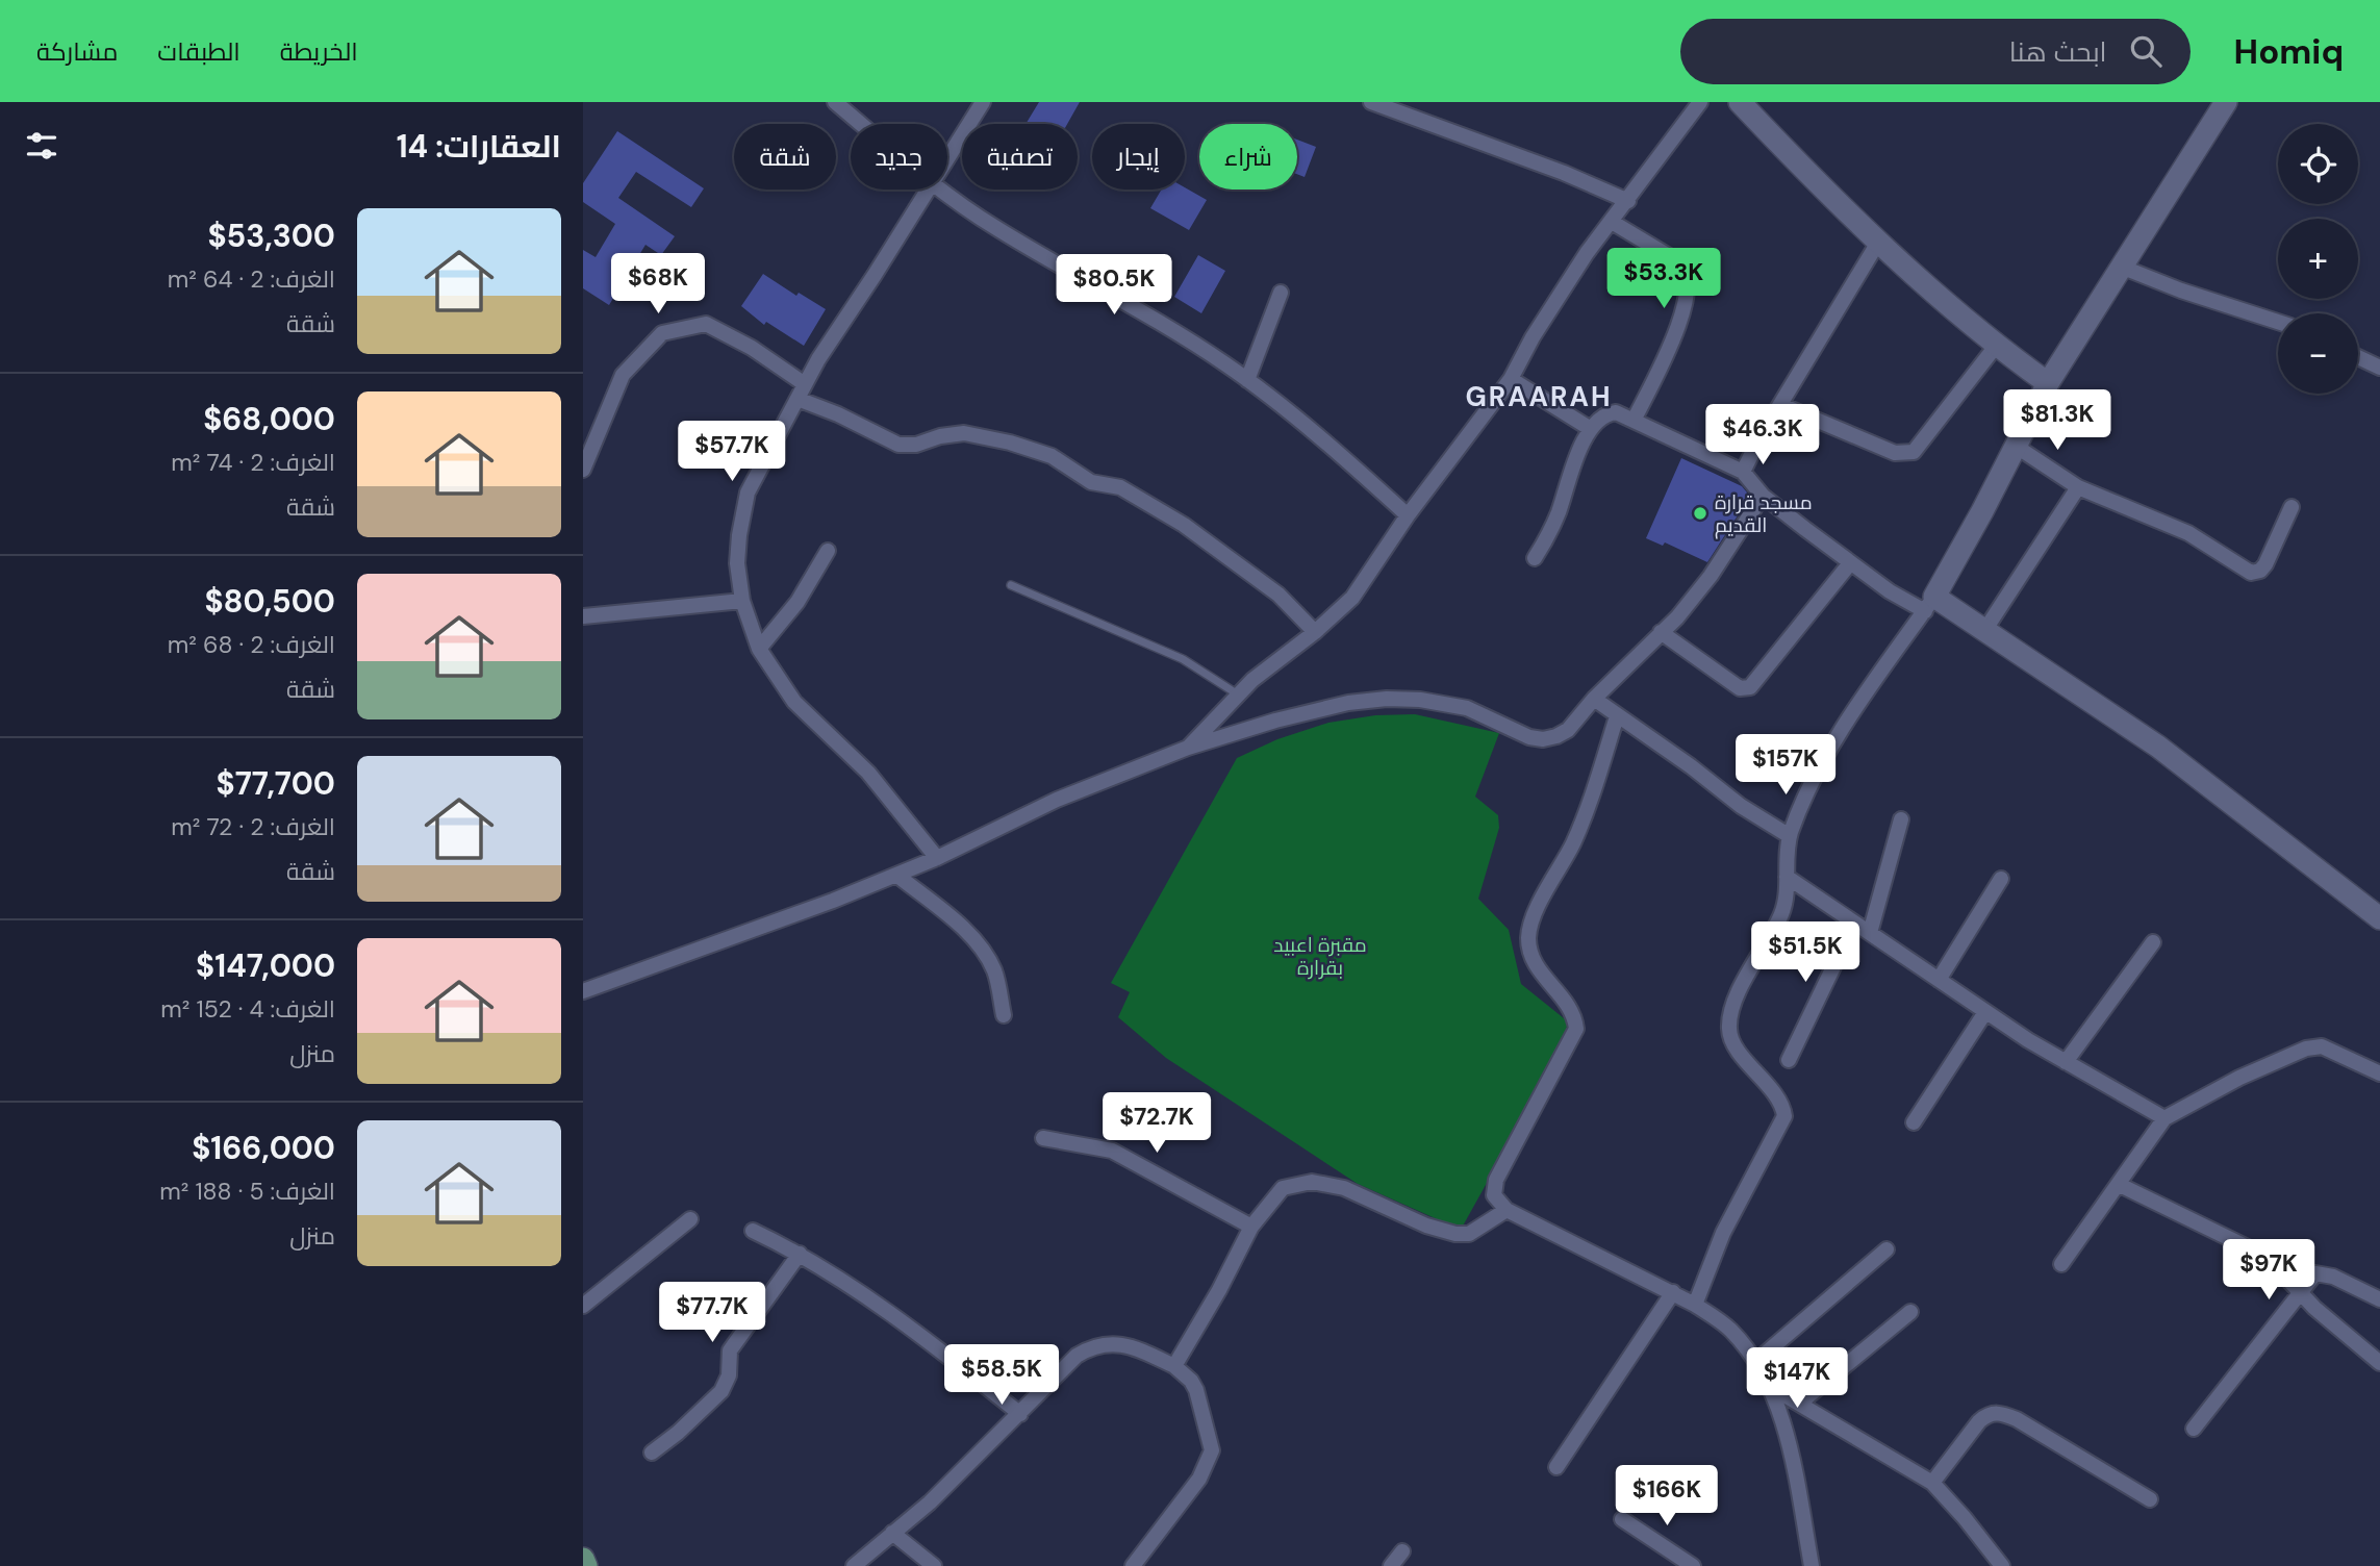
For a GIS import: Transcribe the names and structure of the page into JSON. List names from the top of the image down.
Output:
{
  "districts": ["GRAARAH"],
  "parks": ["مقبرة اعبيد بقرارة"],
  "places": ["مسجد قرارة القديم"],
  "page": {
    "header": "Homiq",
    "search": "ابحث هنا",
    "nav": ["الخريطة", "الطبقات", "مشاركة"],
    "heading": "العقارات: 14",
    "map_buttons": ["+", "−"],
    "chip": [
      "شراء",
      "إيجار",
      "تصفية",
      "جديد",
      "شقة"
    ],
    "list": [
      {
        "name": "$53,300",
        "note": "الغرف: 2 · 64 m² · شقة"
      },
      {
        "name": "$68,000",
        "note": "الغرف: 2 · 74 m² · شقة"
      },
      {
        "name": "$80,500",
        "note": "الغرف: 2 · 68 m² · شقة"
      },
      {
        "name": "$77,700",
        "note": "الغرف: 2 · 72 m² · شقة"
      },
      {
        "name": "$147,000",
        "note": "الغرف: 4 · 152 m² · منزل"
      },
      {
        "name": "$166,000",
        "note": "الغرف: 5 · 188 m² · منزل"
      }
    ],
    "price": [
      "$53.3K",
      "$68K",
      "$80.5K",
      "$81.3K",
      "$46.3K",
      "$57.7K",
      "$157K",
      "$51.5K",
      "$72.7K",
      "$97K",
      "$77.7K",
      "$58.5K",
      "$147K",
      "$166K"
    ]
  }
}
